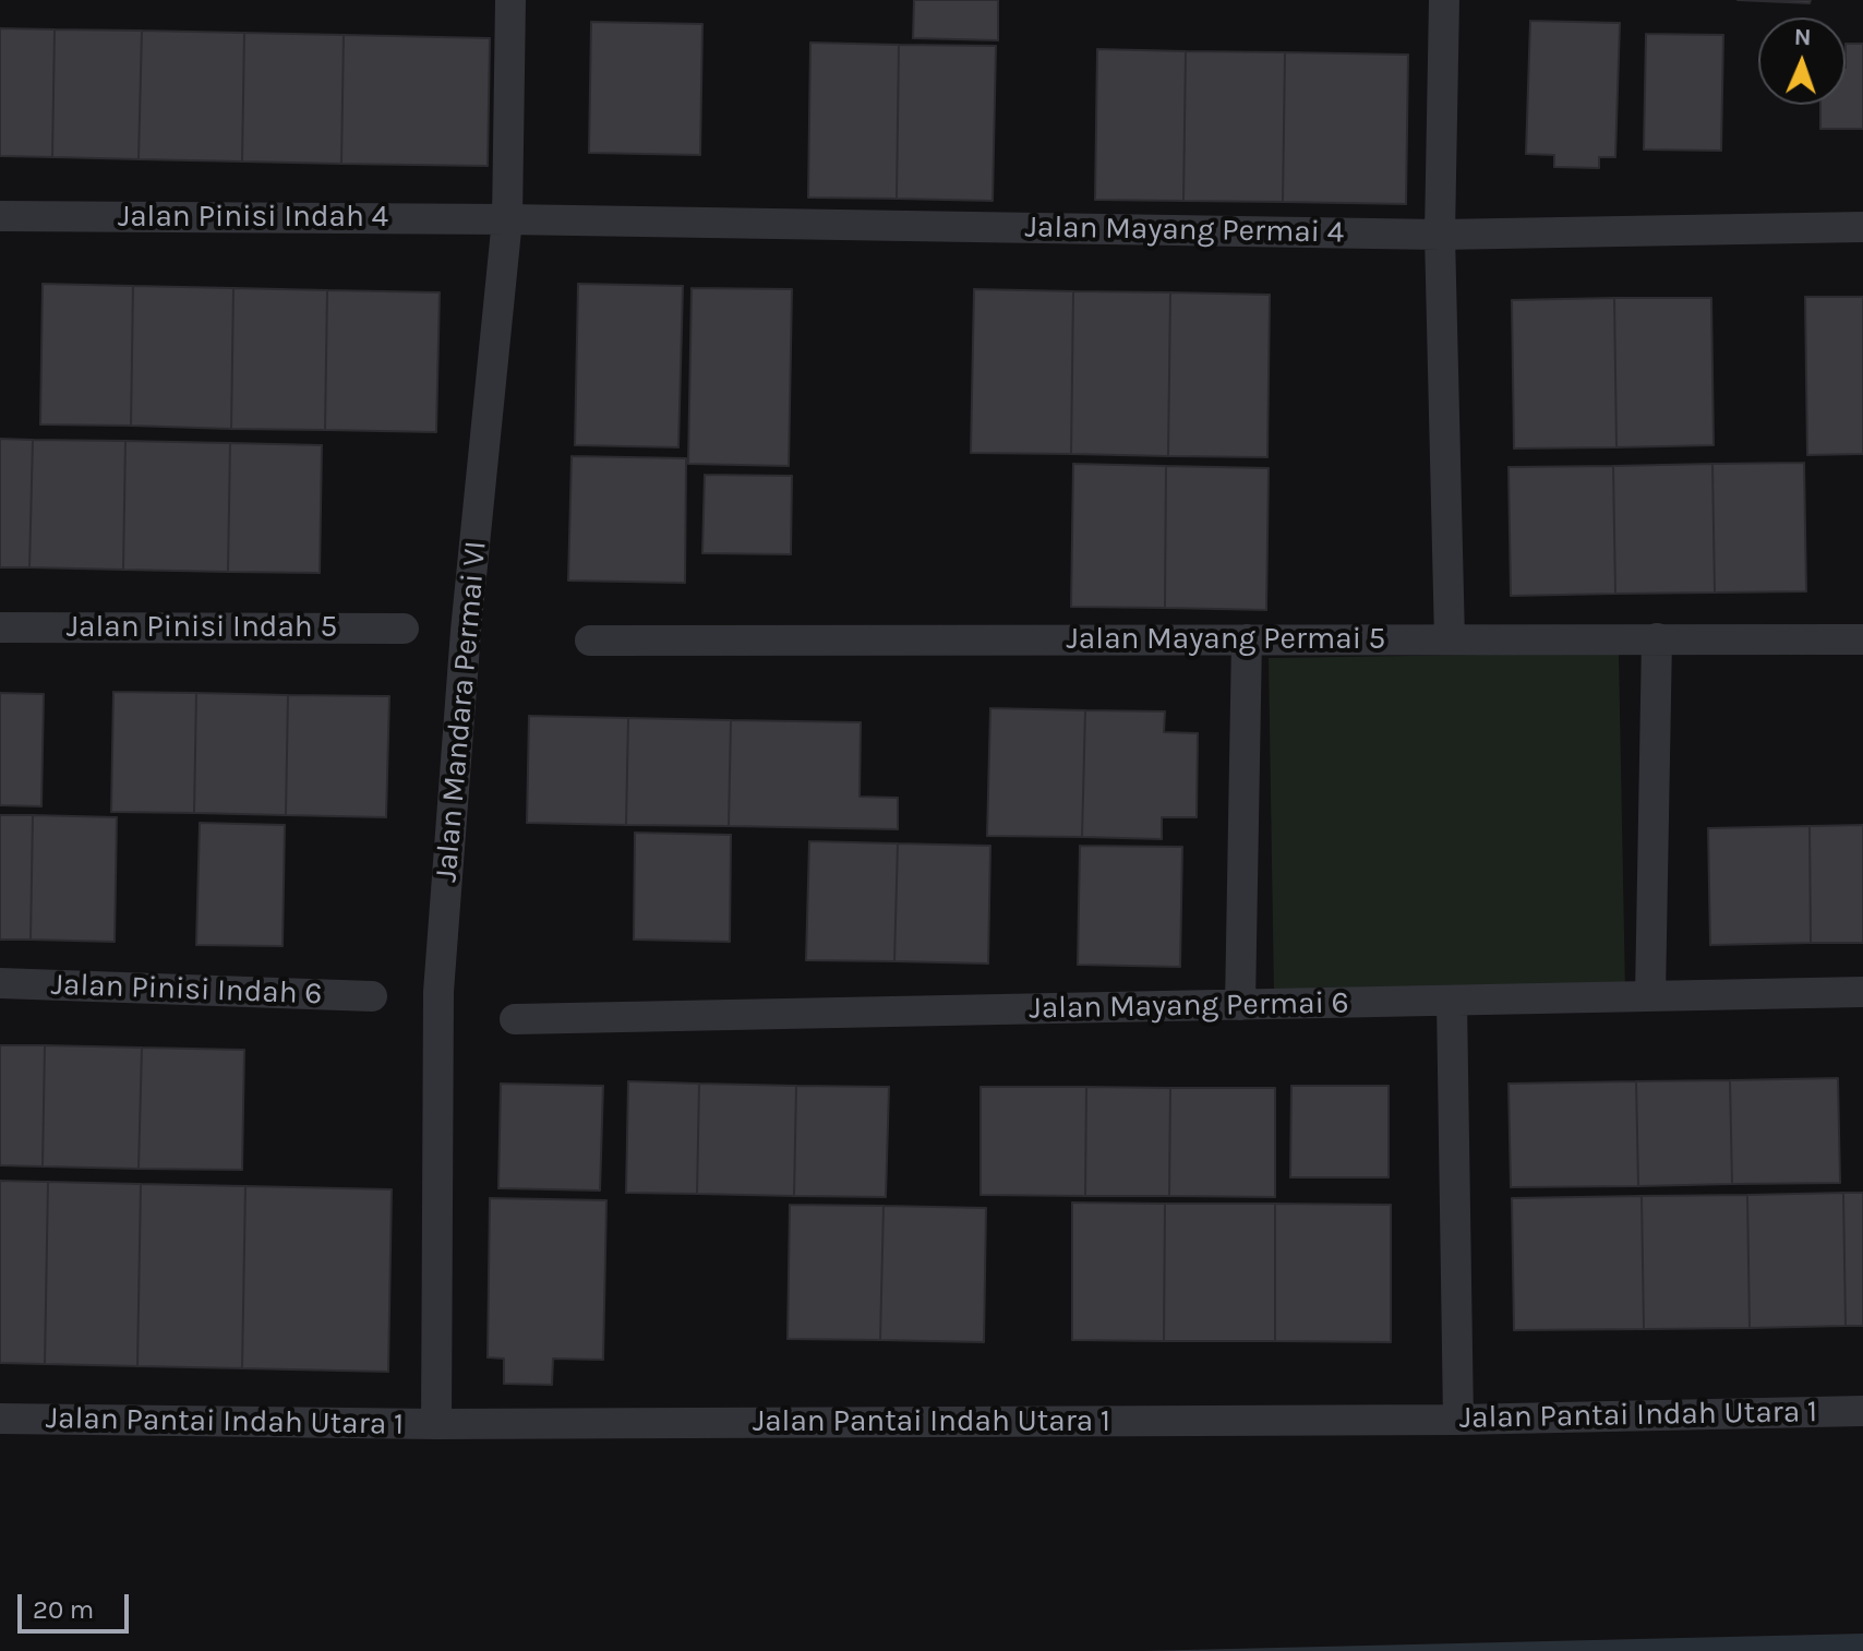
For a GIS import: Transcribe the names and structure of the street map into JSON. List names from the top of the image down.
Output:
{
  "streets": {
    "street": [
      "Jalan Pinisi Indah 4",
      "Jalan Mayang Permai 4",
      "Jalan Pinisi Indah 5",
      "Jalan Mayang Permai 5",
      "Jalan Mandara Permai VI",
      "Jalan Pinisi Indah 6",
      "Jalan Mayang Permai 6",
      "Jalan Pantai Indah Utara 1"
    ]
  },
  "crossings": [
    ["Jalan Pinisi Indah 4", "Jalan Mayang Permai 4"],
    ["Jalan Pinisi Indah 4", "Jalan Mandara Permai VI"],
    ["Jalan Mayang Permai 4", "Jalan Mandara Permai VI"],
    ["Jalan Mandara Permai VI", "Jalan Pantai Indah Utara 1"]
  ],
  "scale_bar": "20 m",
  "north": "top"
}
